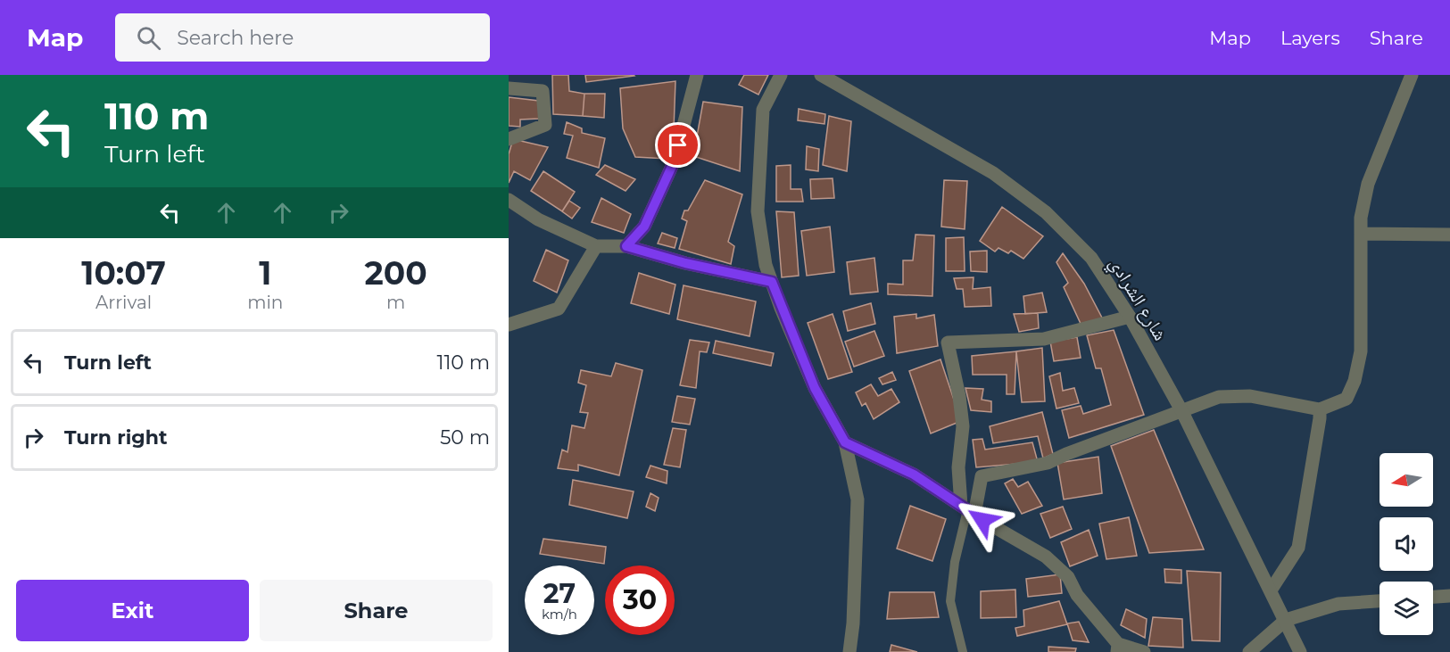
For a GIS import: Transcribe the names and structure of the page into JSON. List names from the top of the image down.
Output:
{
  "streets": {
    "street": ["شارع الشرادي"]
  },
  "north": "left",
  "page": {
    "header": "Map",
    "search": "Search here",
    "nav": ["Map", "Layers", "Share"],
    "turn": ["110 m", "Turn left"],
    "eta": [
      "10:07",
      "Arrival",
      "1",
      "min",
      "200",
      "m"
    ],
    "list": [
      {
        "name": "Turn left",
        "value": "110 m"
      },
      {
        "name": "Turn right",
        "value": "50 m"
      }
    ],
    "speed": "27 km/h",
    "limit": "30",
    "buttons": ["Exit", "Share"]
  }
}
